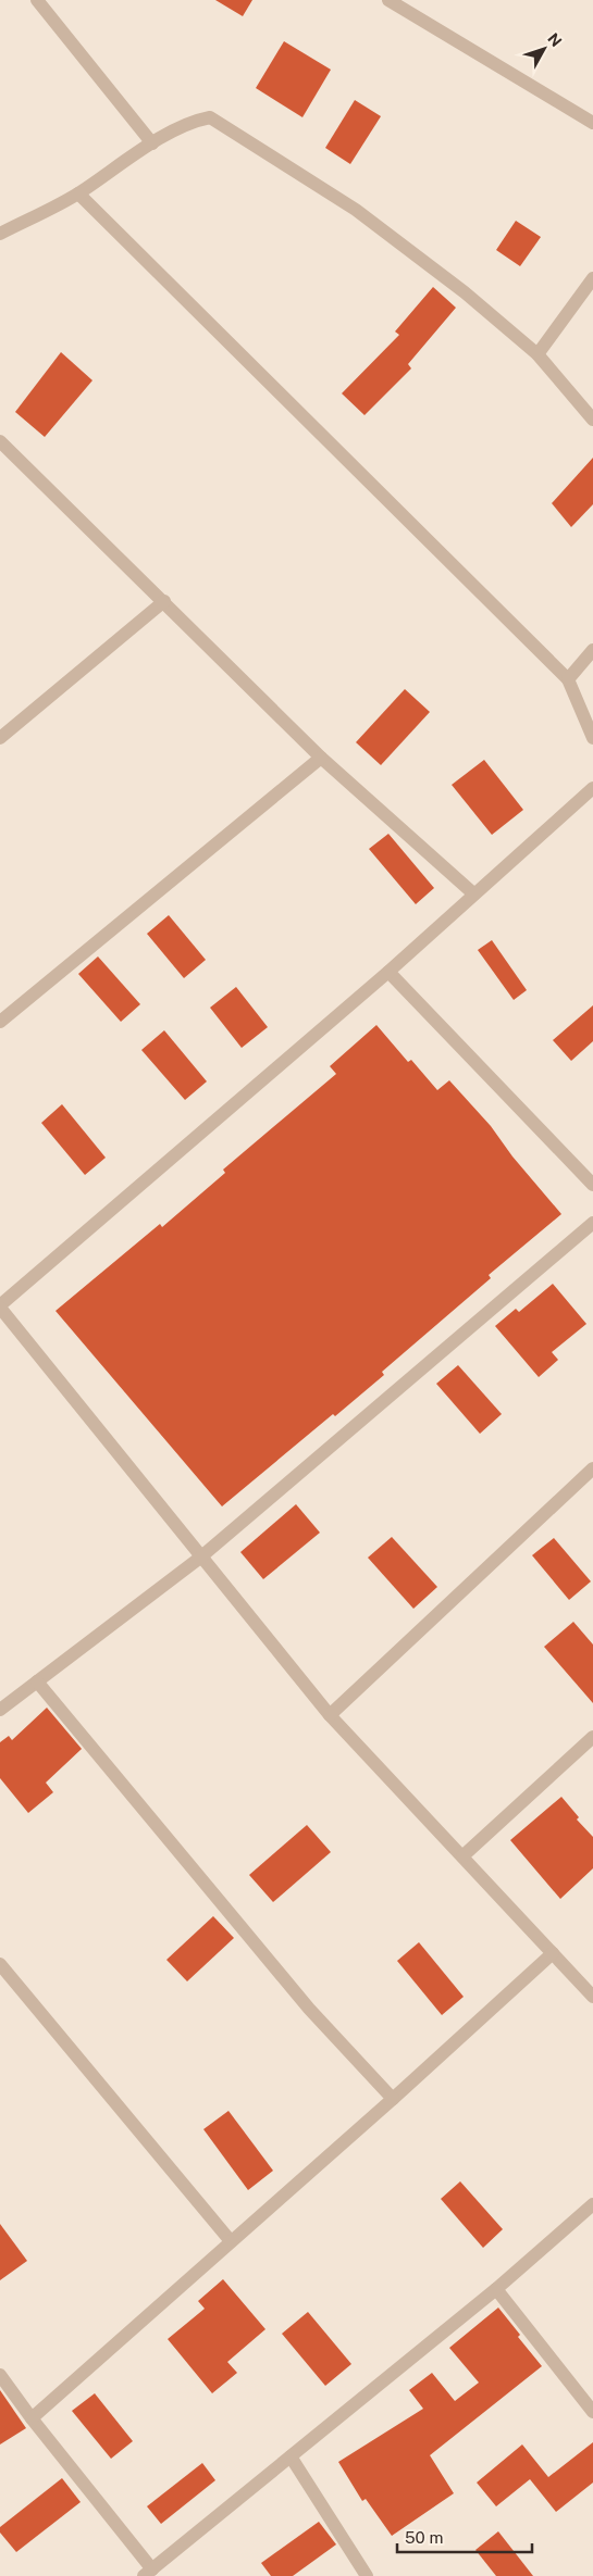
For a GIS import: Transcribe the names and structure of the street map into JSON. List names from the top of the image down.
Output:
{
  "scale_bar": "50 m",
  "north": "top right"
}
